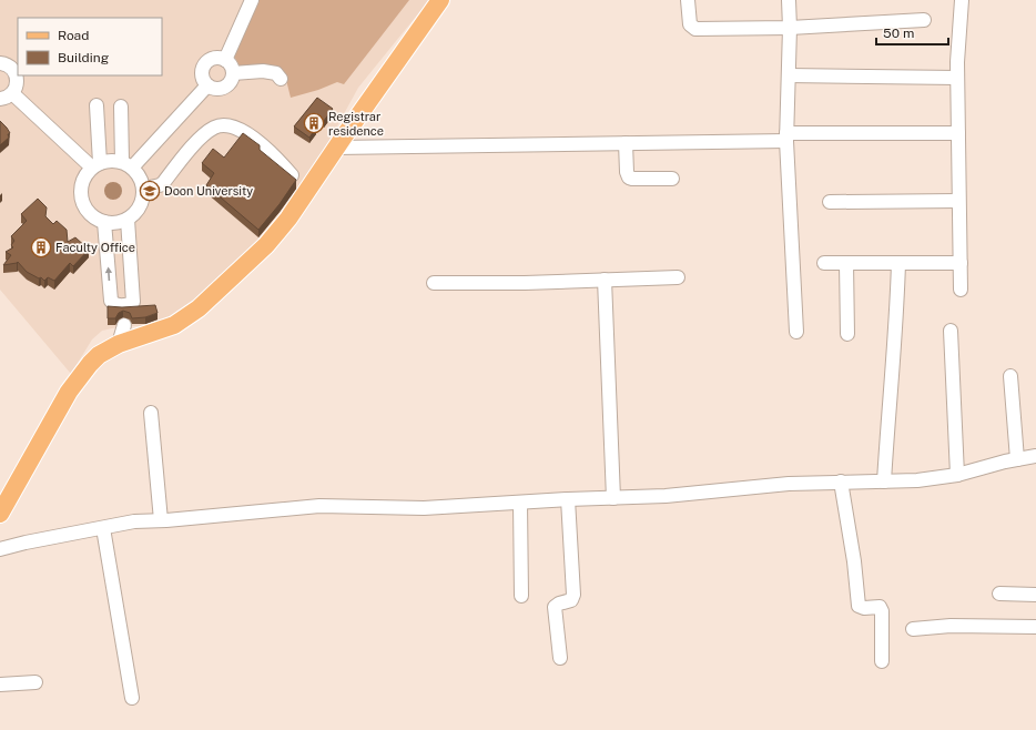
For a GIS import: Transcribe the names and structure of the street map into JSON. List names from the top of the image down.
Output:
{
  "places": {
    "building": ["Registrar residence", "Faculty Office"],
    "school or university": ["Doon University"]
  },
  "legend": ["Road", "Building"],
  "scale_bar": "50 m"
}
